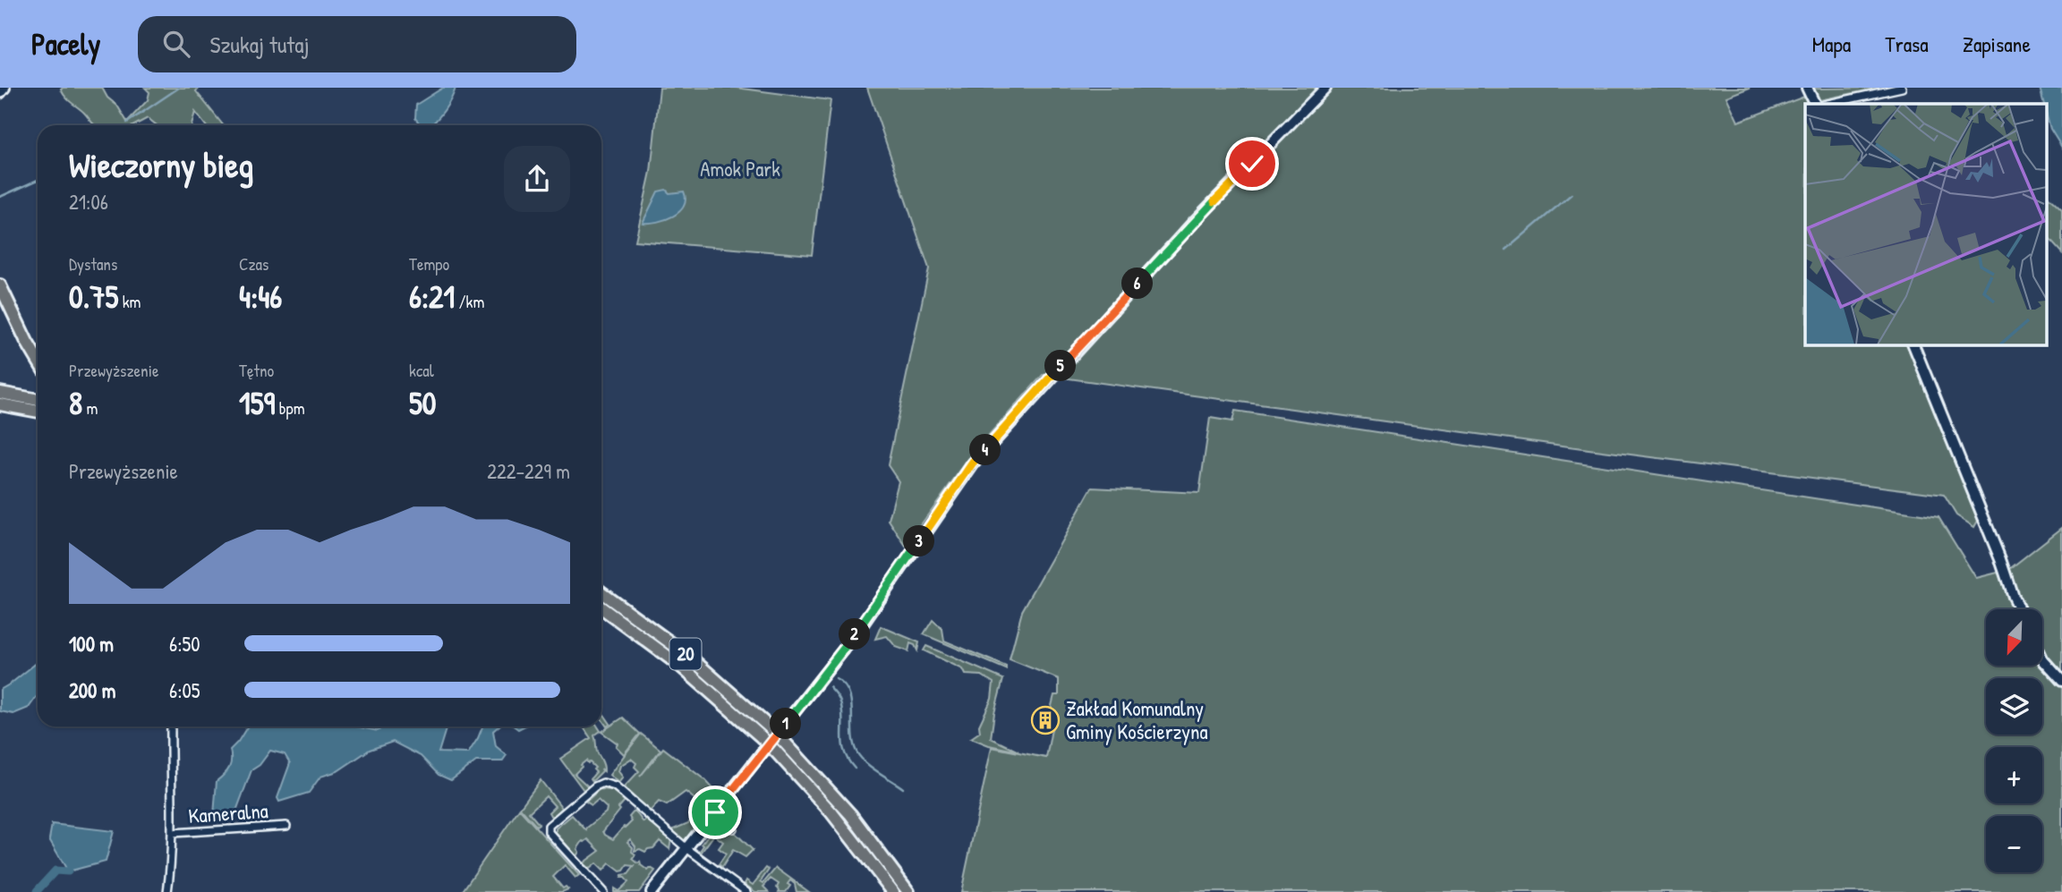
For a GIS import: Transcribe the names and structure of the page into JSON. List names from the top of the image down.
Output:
{
  "streets": {
    "main road": ["20"],
    "street": ["Kameralna"]
  },
  "parks": ["Amok Park"],
  "places": {
    "building": ["Zakład Komunalny Gminy Kościerzyna"]
  },
  "north": "bottom left",
  "page": {
    "header": "Pacely",
    "search": "Szukaj tutaj",
    "nav": ["Mapa", "Trasa", "Zapisane"],
    "heading": ["Wieczorny bieg", "21:06"],
    "stats": [
      ["Dystans", "0.75 km"],
      ["Czas", "4:46"],
      ["Tempo", "6:21 /km"],
      ["Przewyższenie", "8 m"],
      ["Tętno", "159 bpm"],
      ["kcal", "50"]
    ],
    "pins": [
      "6",
      "5",
      "4",
      "3",
      "2",
      "1"
    ],
    "chart": ["Przewyższenie", "222–229 m"],
    "map_buttons": ["+", "−"],
    "list": [
      {
        "name": "100 m",
        "note": "6:50"
      },
      {
        "name": "200 m",
        "note": "6:05"
      }
    ]
  }
}
